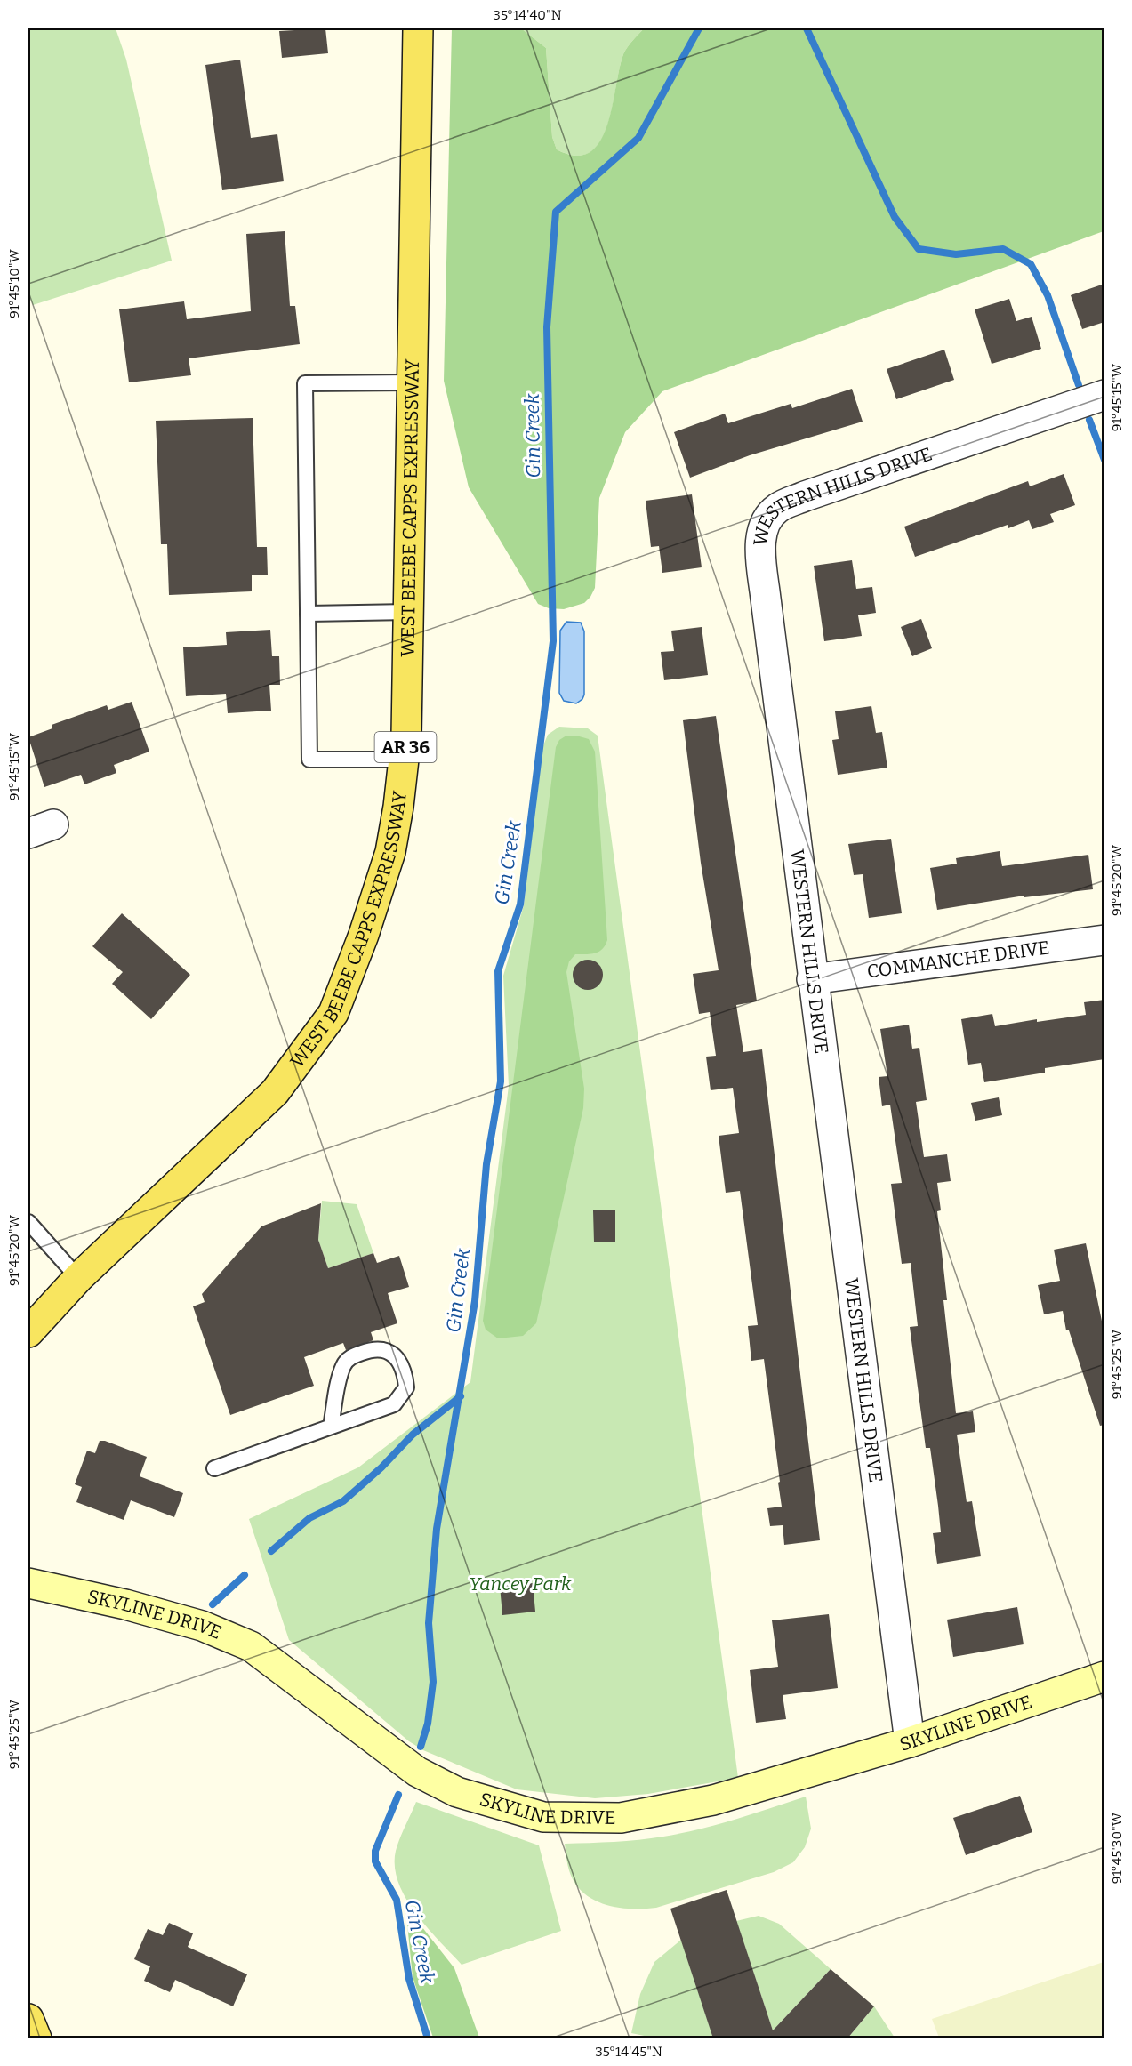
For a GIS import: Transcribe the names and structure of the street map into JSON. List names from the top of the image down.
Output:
{
  "streets": {
    "main road": ["WEST BEEBE CAPPS EXPRESSWAY", "AR 36"],
    "street": ["WESTERN HILLS DRIVE", "COMMANCHE DRIVE", "SKYLINE DRIVE"]
  },
  "crossings": [
    ["WESTERN HILLS DRIVE", "COMMANCHE DRIVE"],
    ["WESTERN HILLS DRIVE", "SKYLINE DRIVE"]
  ],
  "water": ["Gin Creek"],
  "parks": ["Yancey Park"],
  "coordinates": [
    "35°14'40\"N",
    "91°45'10\"W",
    "91°45'15\"W",
    "91°45'20\"W",
    "91°45'25\"W",
    "91°45'30\"W",
    "35°14'45\"N"
  ]
}
